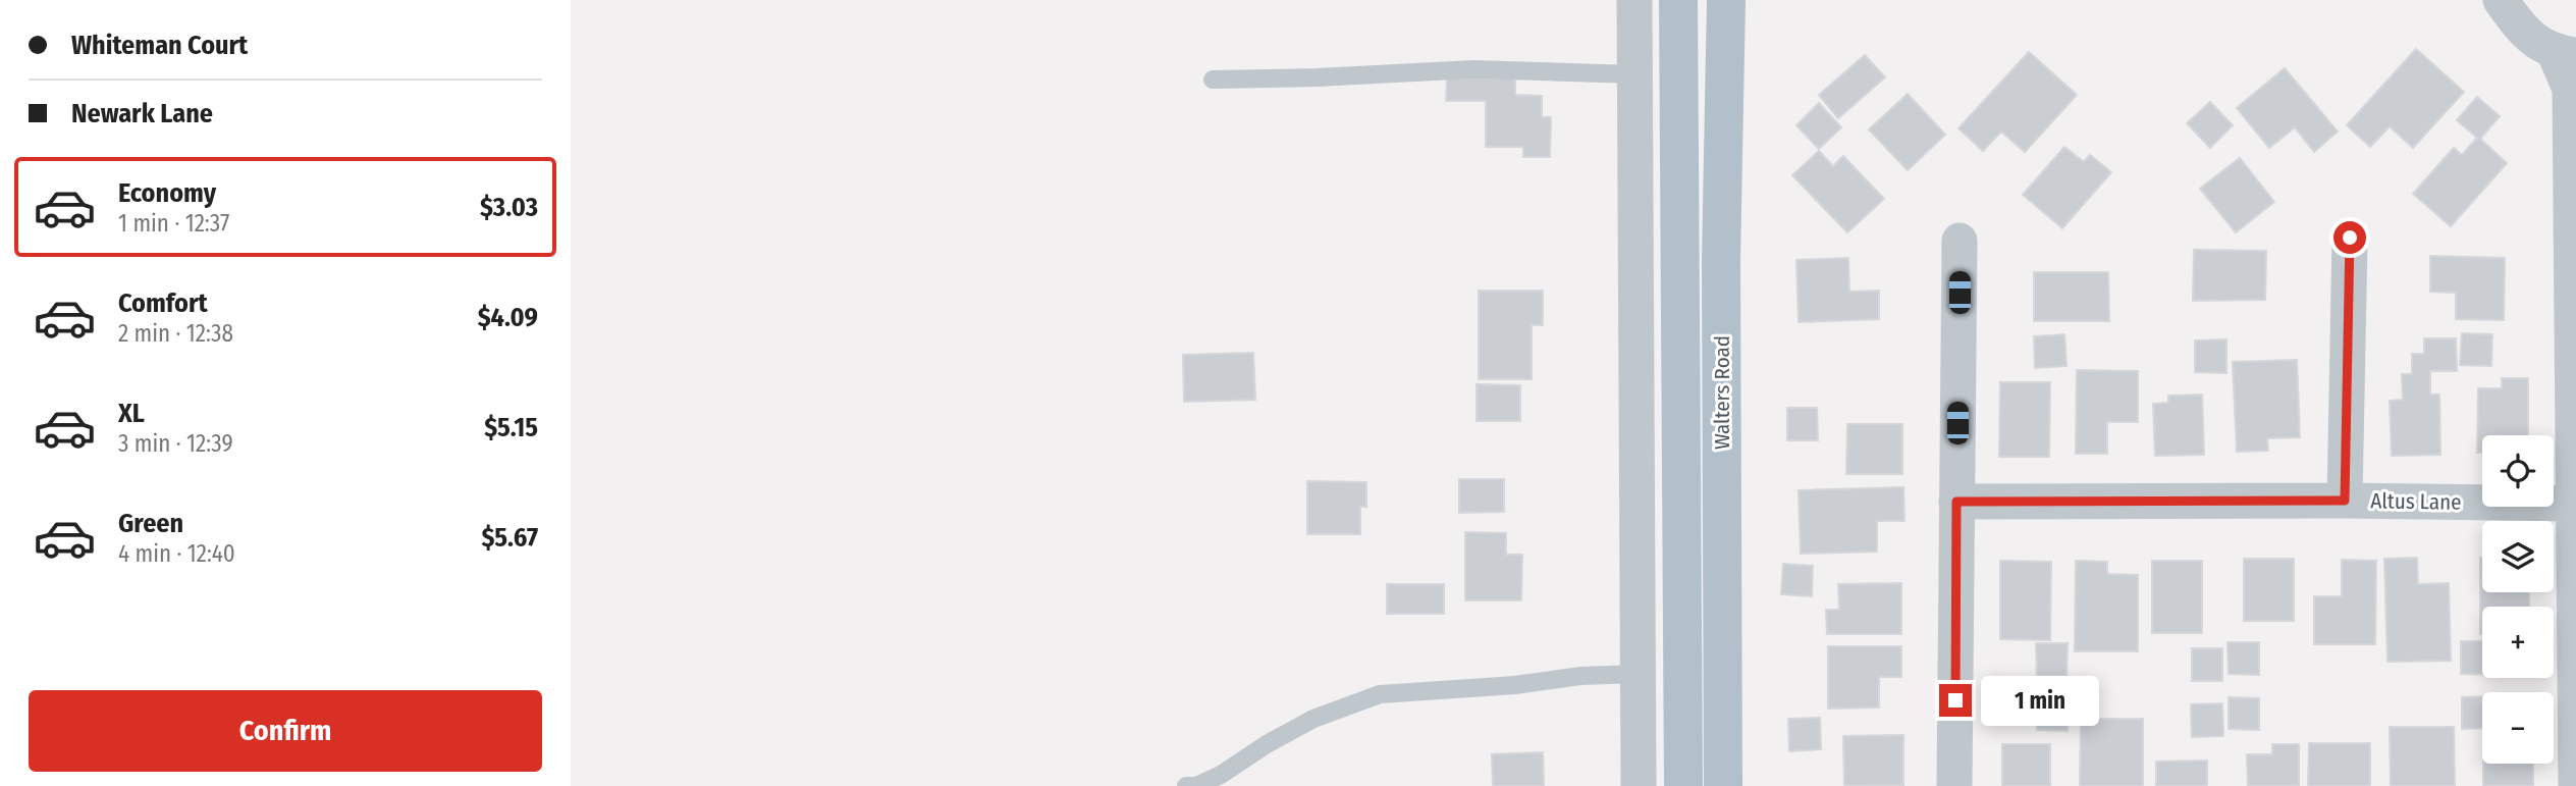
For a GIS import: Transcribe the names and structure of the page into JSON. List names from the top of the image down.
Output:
{
  "streets": {
    "main road": ["Walters Road"],
    "street": ["Altus Lane"]
  },
  "page": {
    "banner": ["Whiteman Court", "Newark Lane"],
    "list": [
      {
        "name": "Economy",
        "note": "1 min · 12:37",
        "value": "$3.03"
      },
      {
        "name": "Comfort",
        "note": "2 min · 12:38",
        "value": "$4.09"
      },
      {
        "name": "XL",
        "note": "3 min · 12:39",
        "value": "$5.15"
      },
      {
        "name": "Green",
        "note": "4 min · 12:40",
        "value": "$5.67"
      }
    ],
    "map_buttons": ["+", "−"],
    "buttons": "Confirm",
    "bubble": "1 min"
  }
}
